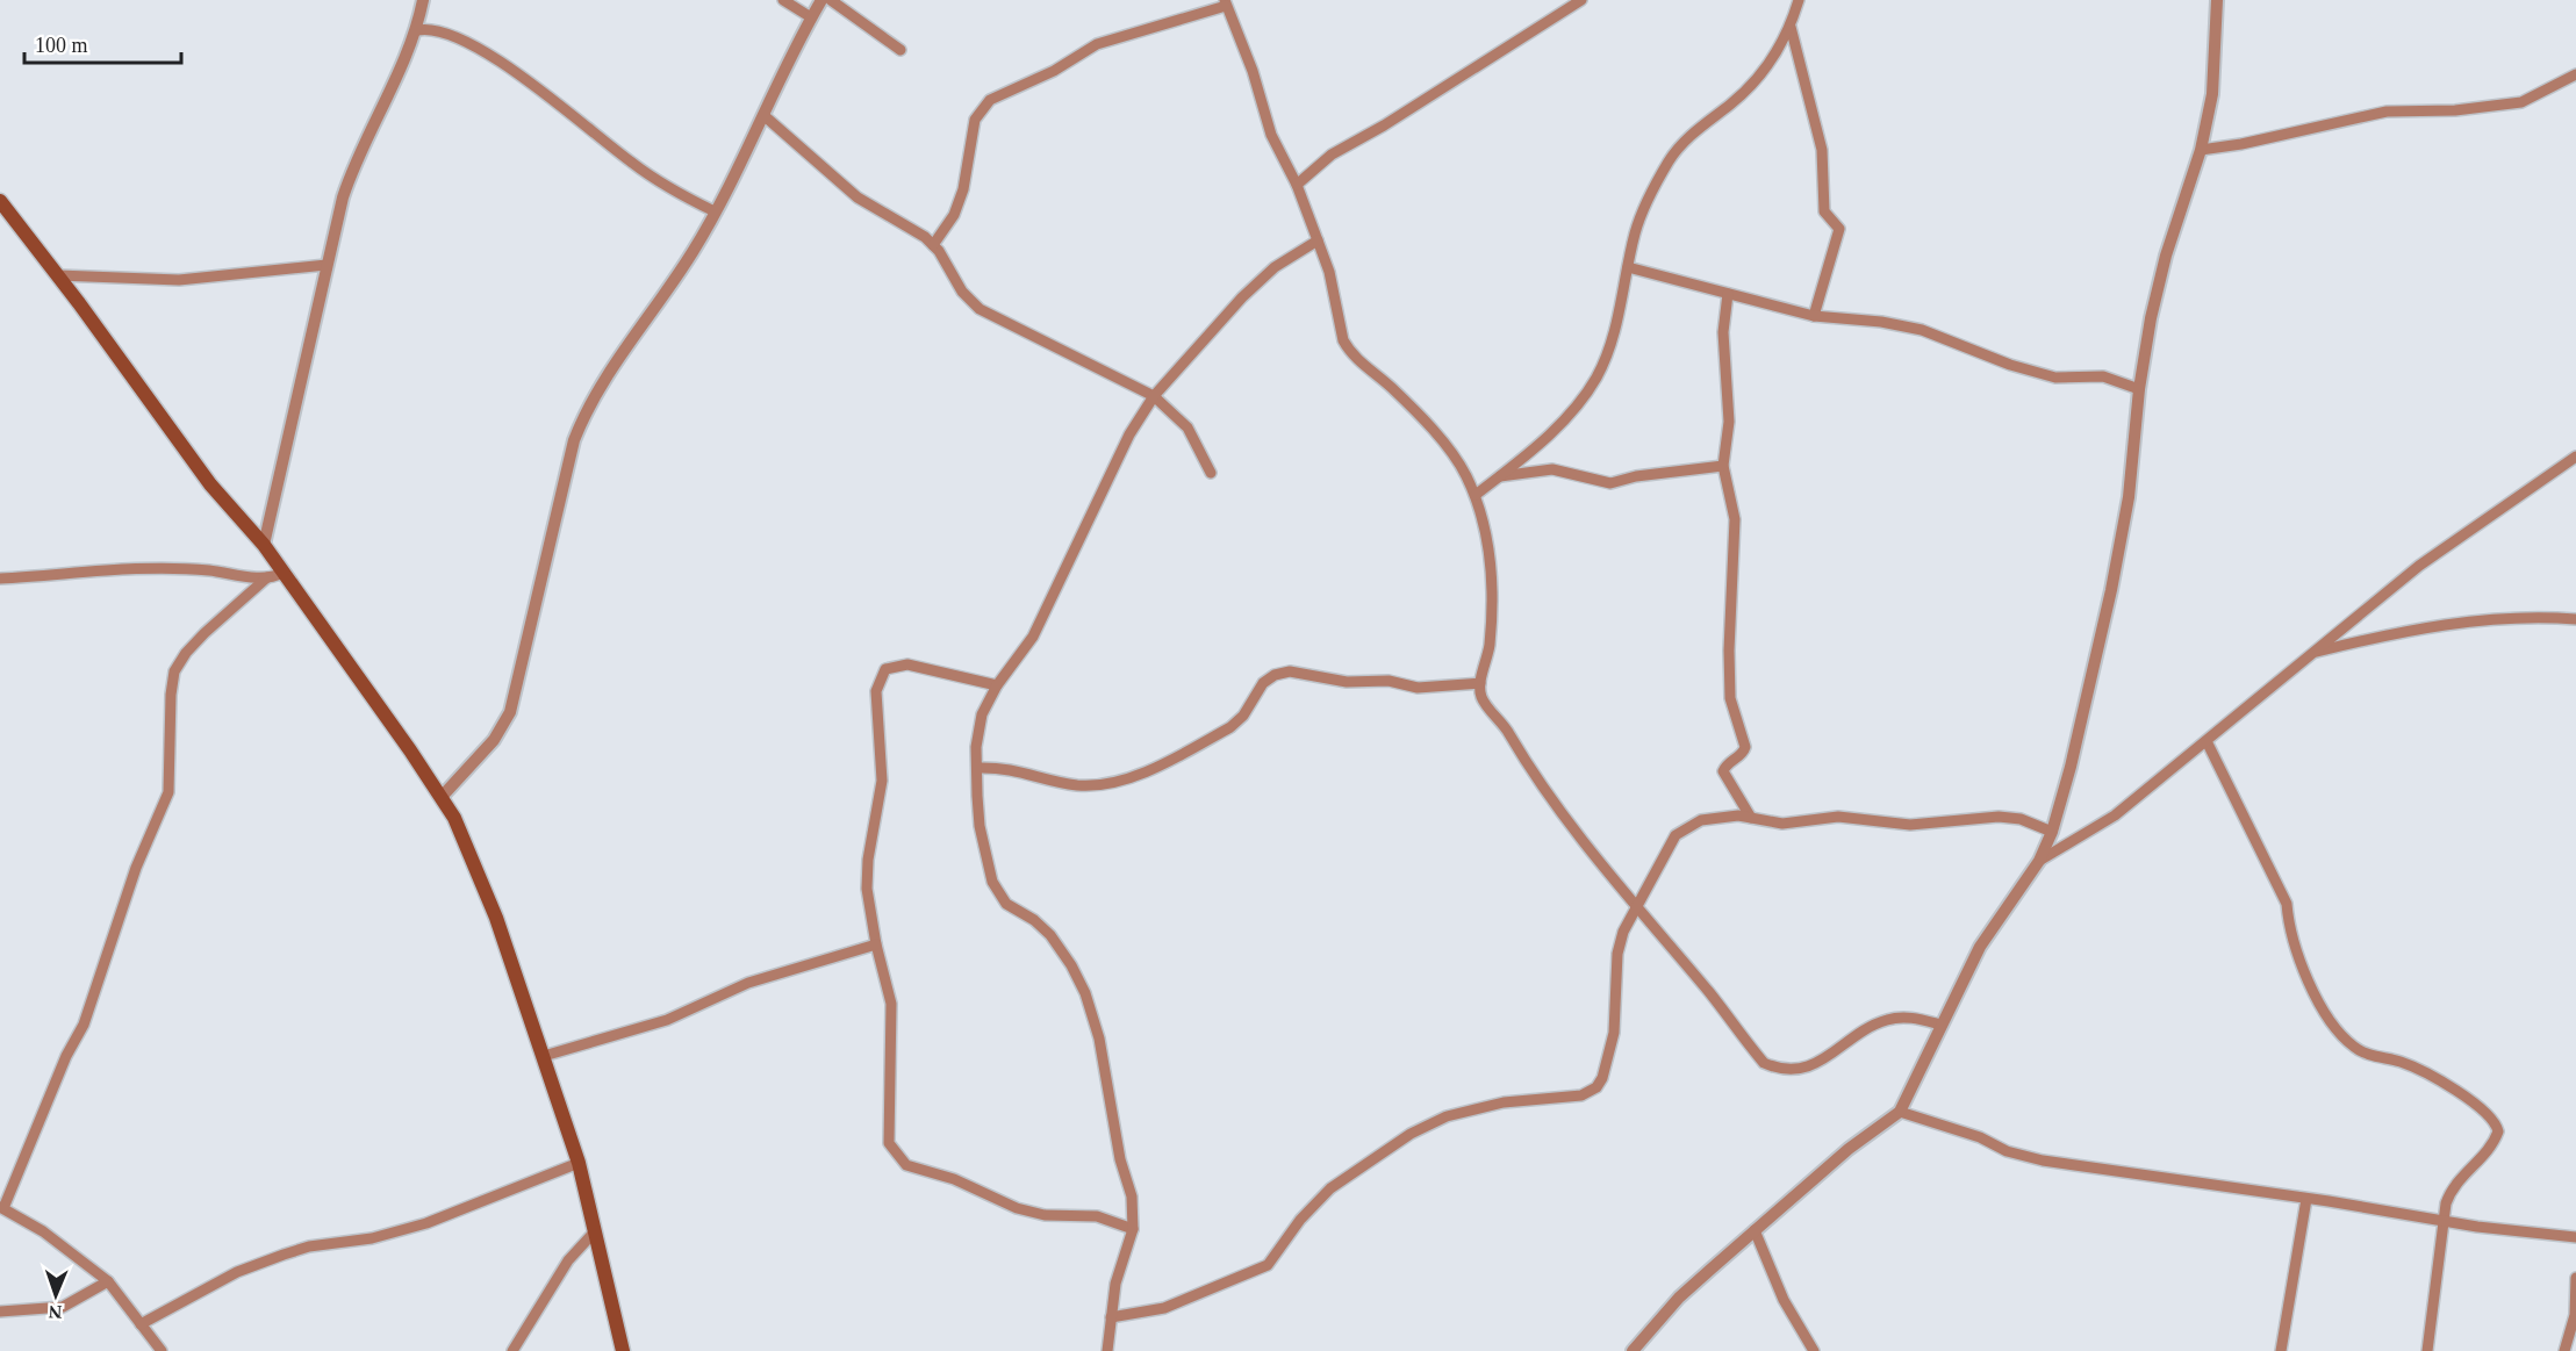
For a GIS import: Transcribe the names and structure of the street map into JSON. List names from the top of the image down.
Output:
{
  "scale_bar": "100 m",
  "north": "bottom"
}
